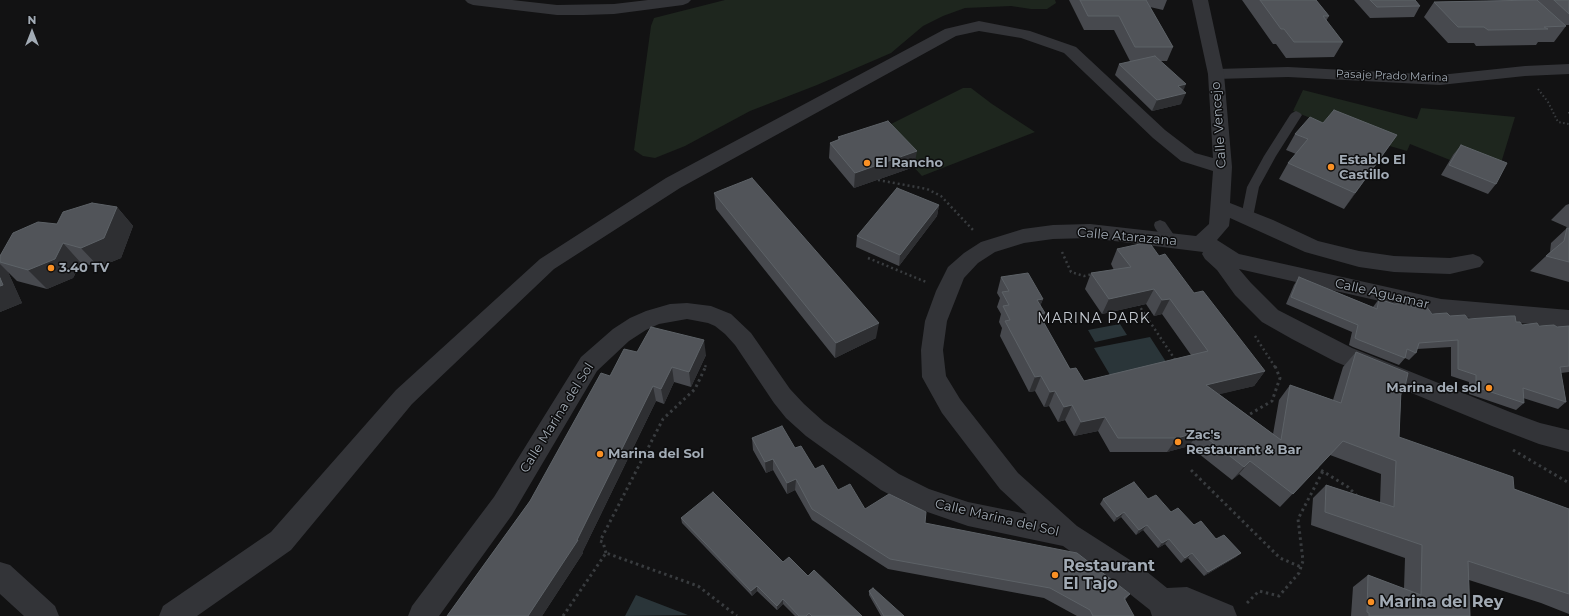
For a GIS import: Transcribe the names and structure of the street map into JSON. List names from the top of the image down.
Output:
{
  "streets": {
    "street": [
      "Pasaje Prado Marina",
      "Calle Vencejo",
      "Calle Atarazana",
      "Calle Aguamar",
      "Calle Marina del Sol"
    ]
  },
  "crossings": [
    ["Pasaje Prado Marina", "Calle Vencejo"],
    ["Calle Vencejo", "Calle Atarazana"],
    ["Calle Vencejo", "Calle Aguamar"],
    ["Calle Atarazana", "Calle Aguamar"],
    ["Calle Atarazana", "Calle Marina del Sol"]
  ],
  "districts": ["MARINA PARK"],
  "places": [
    "El Rancho",
    "Establo El Castillo",
    "3.40 TV",
    "Marina del sol",
    "Zac's Restaurant & Bar",
    "Marina del Sol",
    "Restaurant El Tajo",
    "Marina del Rey"
  ],
  "north": "top"
}
